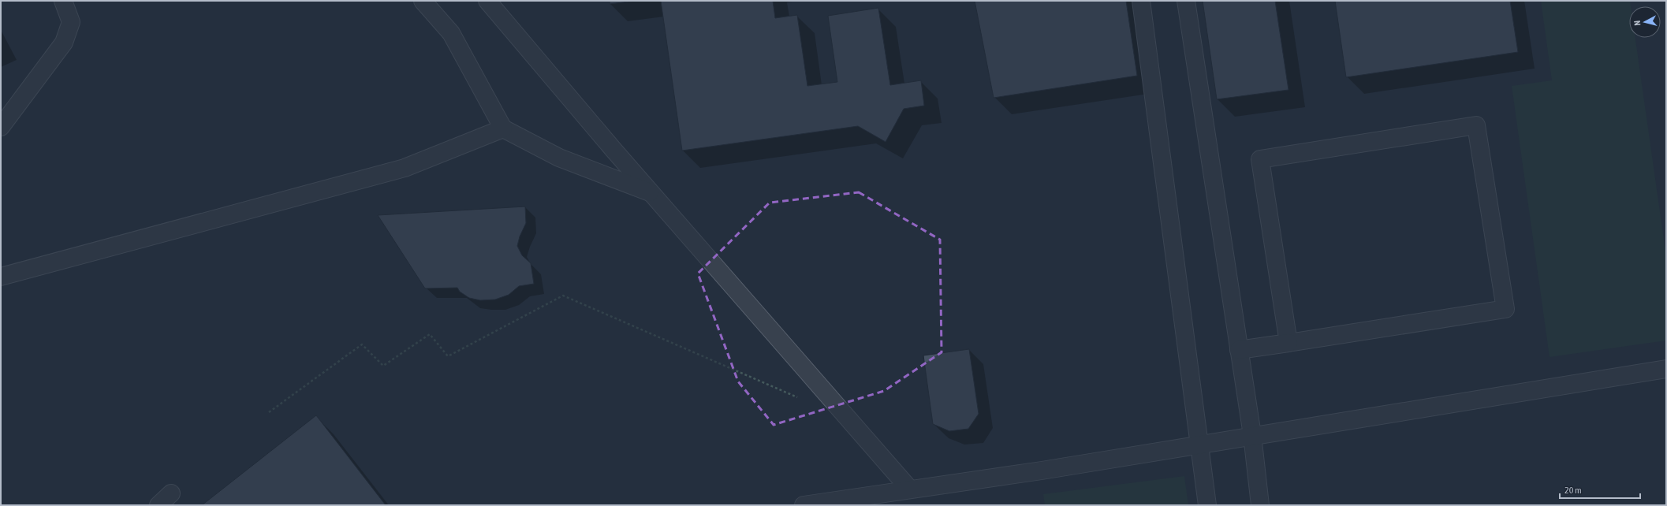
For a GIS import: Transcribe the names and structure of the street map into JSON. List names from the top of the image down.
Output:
{
  "scale_bar": "20 m",
  "north": "left"
}
